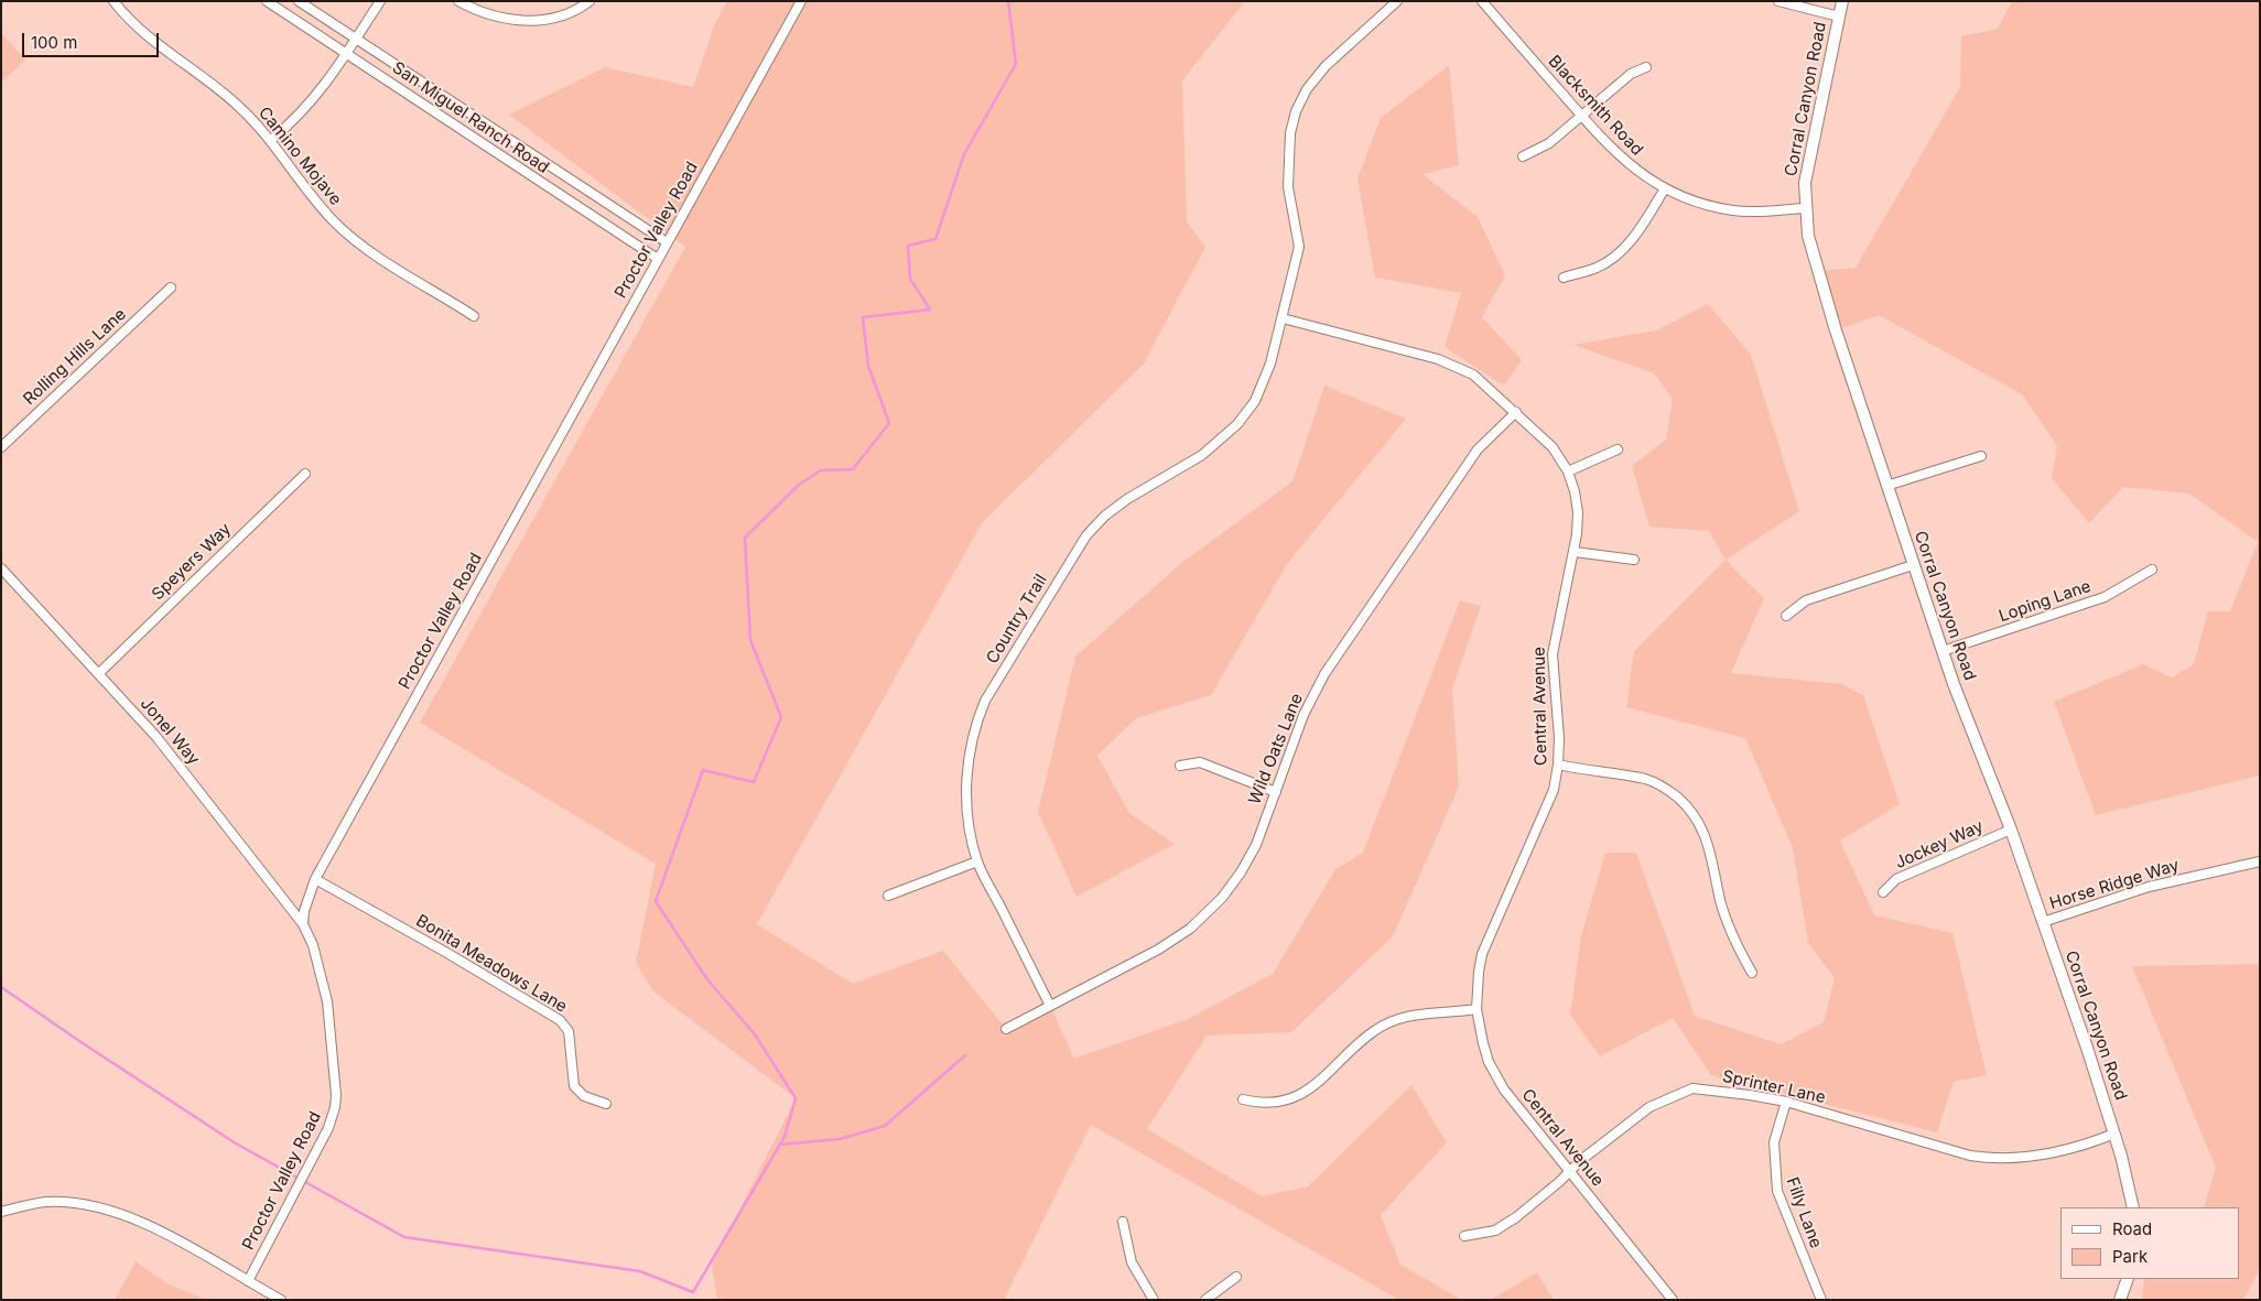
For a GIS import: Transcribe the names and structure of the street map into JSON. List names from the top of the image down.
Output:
{
  "streets": {
    "main road": ["Corral Canyon Road"],
    "street": [
      "Blacksmith Road",
      "San Miguel Ranch Road",
      "Camino Mojave",
      "Proctor Valley Road",
      "Rolling Hills Lane",
      "Speyers Way",
      "Loping Lane",
      "Country Trail",
      "Central Avenue",
      "Jonel Way",
      "Wild Oats Lane",
      "Jockey Way",
      "Horse Ridge Way",
      "Bonita Meadows Lane",
      "Sprinter Lane",
      "Filly Lane"
    ]
  },
  "crossings": [
    ["Corral Canyon Road", "Blacksmith Road"],
    ["Corral Canyon Road", "Loping Lane"],
    ["Corral Canyon Road", "Jockey Way"],
    ["Corral Canyon Road", "Horse Ridge Way"],
    ["Corral Canyon Road", "Sprinter Lane"],
    ["San Miguel Ranch Road", "Proctor Valley Road"],
    ["Proctor Valley Road", "Jonel Way"],
    ["Proctor Valley Road", "Bonita Meadows Lane"],
    ["Speyers Way", "Jonel Way"],
    ["Country Trail", "Central Avenue"],
    ["Country Trail", "Wild Oats Lane"],
    ["Central Avenue", "Wild Oats Lane"],
    ["Central Avenue", "Sprinter Lane"],
    ["Sprinter Lane", "Filly Lane"]
  ],
  "legend": ["Road", "Park"],
  "scale_bar": "100 m"
}
